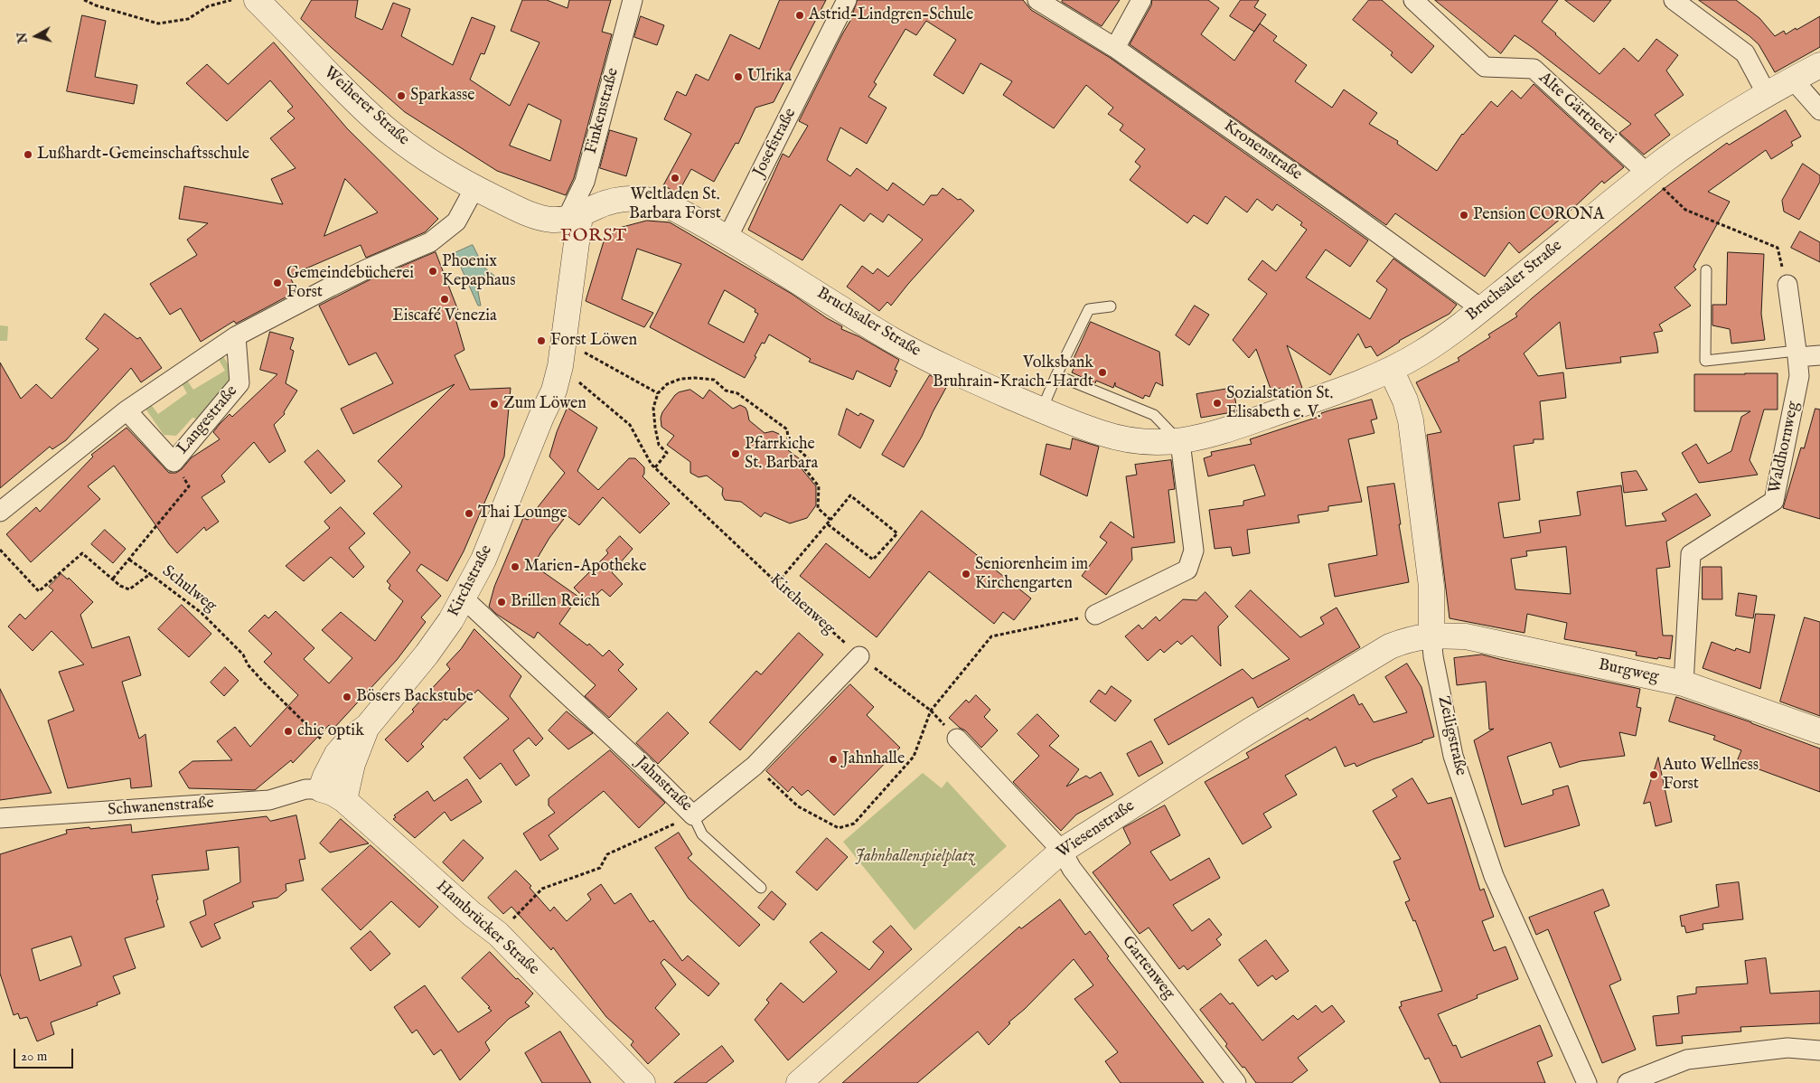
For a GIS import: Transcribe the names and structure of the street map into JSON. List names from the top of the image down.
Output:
{
  "streets": {
    "street": [
      "Weiherer Straße",
      "Alte Gärtnerei",
      "Finkenstraße",
      "Josefstraße",
      "Kronenstraße",
      "Bruchsaler Straße",
      "Langestraße",
      "Waldhornweg",
      "Kirchstraße",
      "Burgweg",
      "Zeiligstraße",
      "Jahnstraße",
      "Schwanenstraße",
      "Wiesenstraße",
      "Hambrücker Straße",
      "Gartenweg"
    ],
    "path": ["Schulweg", "Kirchenweg"]
  },
  "crossings": [
    ["Weiherer Straße", "Finkenstraße"],
    ["Weiherer Straße", "Bruchsaler Straße"],
    ["Weiherer Straße", "Kirchstraße"],
    ["Alte Gärtnerei", "Bruchsaler Straße"],
    ["Finkenstraße", "Bruchsaler Straße"],
    ["Finkenstraße", "Kirchstraße"],
    ["Josefstraße", "Bruchsaler Straße"],
    ["Kronenstraße", "Bruchsaler Straße"],
    ["Bruchsaler Straße", "Kirchstraße"],
    ["Bruchsaler Straße", "Zeiligstraße"],
    ["Waldhornweg", "Burgweg"],
    ["Kirchstraße", "Schulweg"],
    ["Kirchstraße", "Kirchenweg"],
    ["Kirchstraße", "Jahnstraße"],
    ["Kirchstraße", "Schwanenstraße"],
    ["Kirchstraße", "Hambrücker Straße"],
    ["Kirchenweg", "Jahnstraße"],
    ["Burgweg", "Zeiligstraße"],
    ["Burgweg", "Wiesenstraße"],
    ["Zeiligstraße", "Wiesenstraße"],
    ["Schwanenstraße", "Hambrücker Straße"],
    ["Wiesenstraße", "Gartenweg"]
  ],
  "districts": ["FORST"],
  "parks": ["Jahnhallenspielplatz"],
  "places": [
    "Astrid-Lindgren-Schule",
    "Ulrika",
    "Sparkasse",
    "Lußhardt-Gemeinschaftsschule",
    "Weltladen St. Barbara Forst",
    "Pension CORONA",
    "Phoenix Kepaphaus",
    "Gemeindebücherei Forst",
    "Eiscafé Venezia",
    "Forst Löwen",
    "Volksbank Bruhrain-Kraich-Hardt",
    "Sozialstation St. Elisabeth e. V.",
    "Zum Löwen",
    "Pfarrkiche St. Barbara",
    "Thai Lounge",
    "Marien-Apotheke",
    "Seniorenheim im Kirchengarten",
    "Brillen Reich",
    "Bösers Backstube",
    "chic optik",
    "Jahnhalle",
    "Auto Wellness Forst"
  ],
  "scale_bar": "20 m",
  "north": "left"
}
